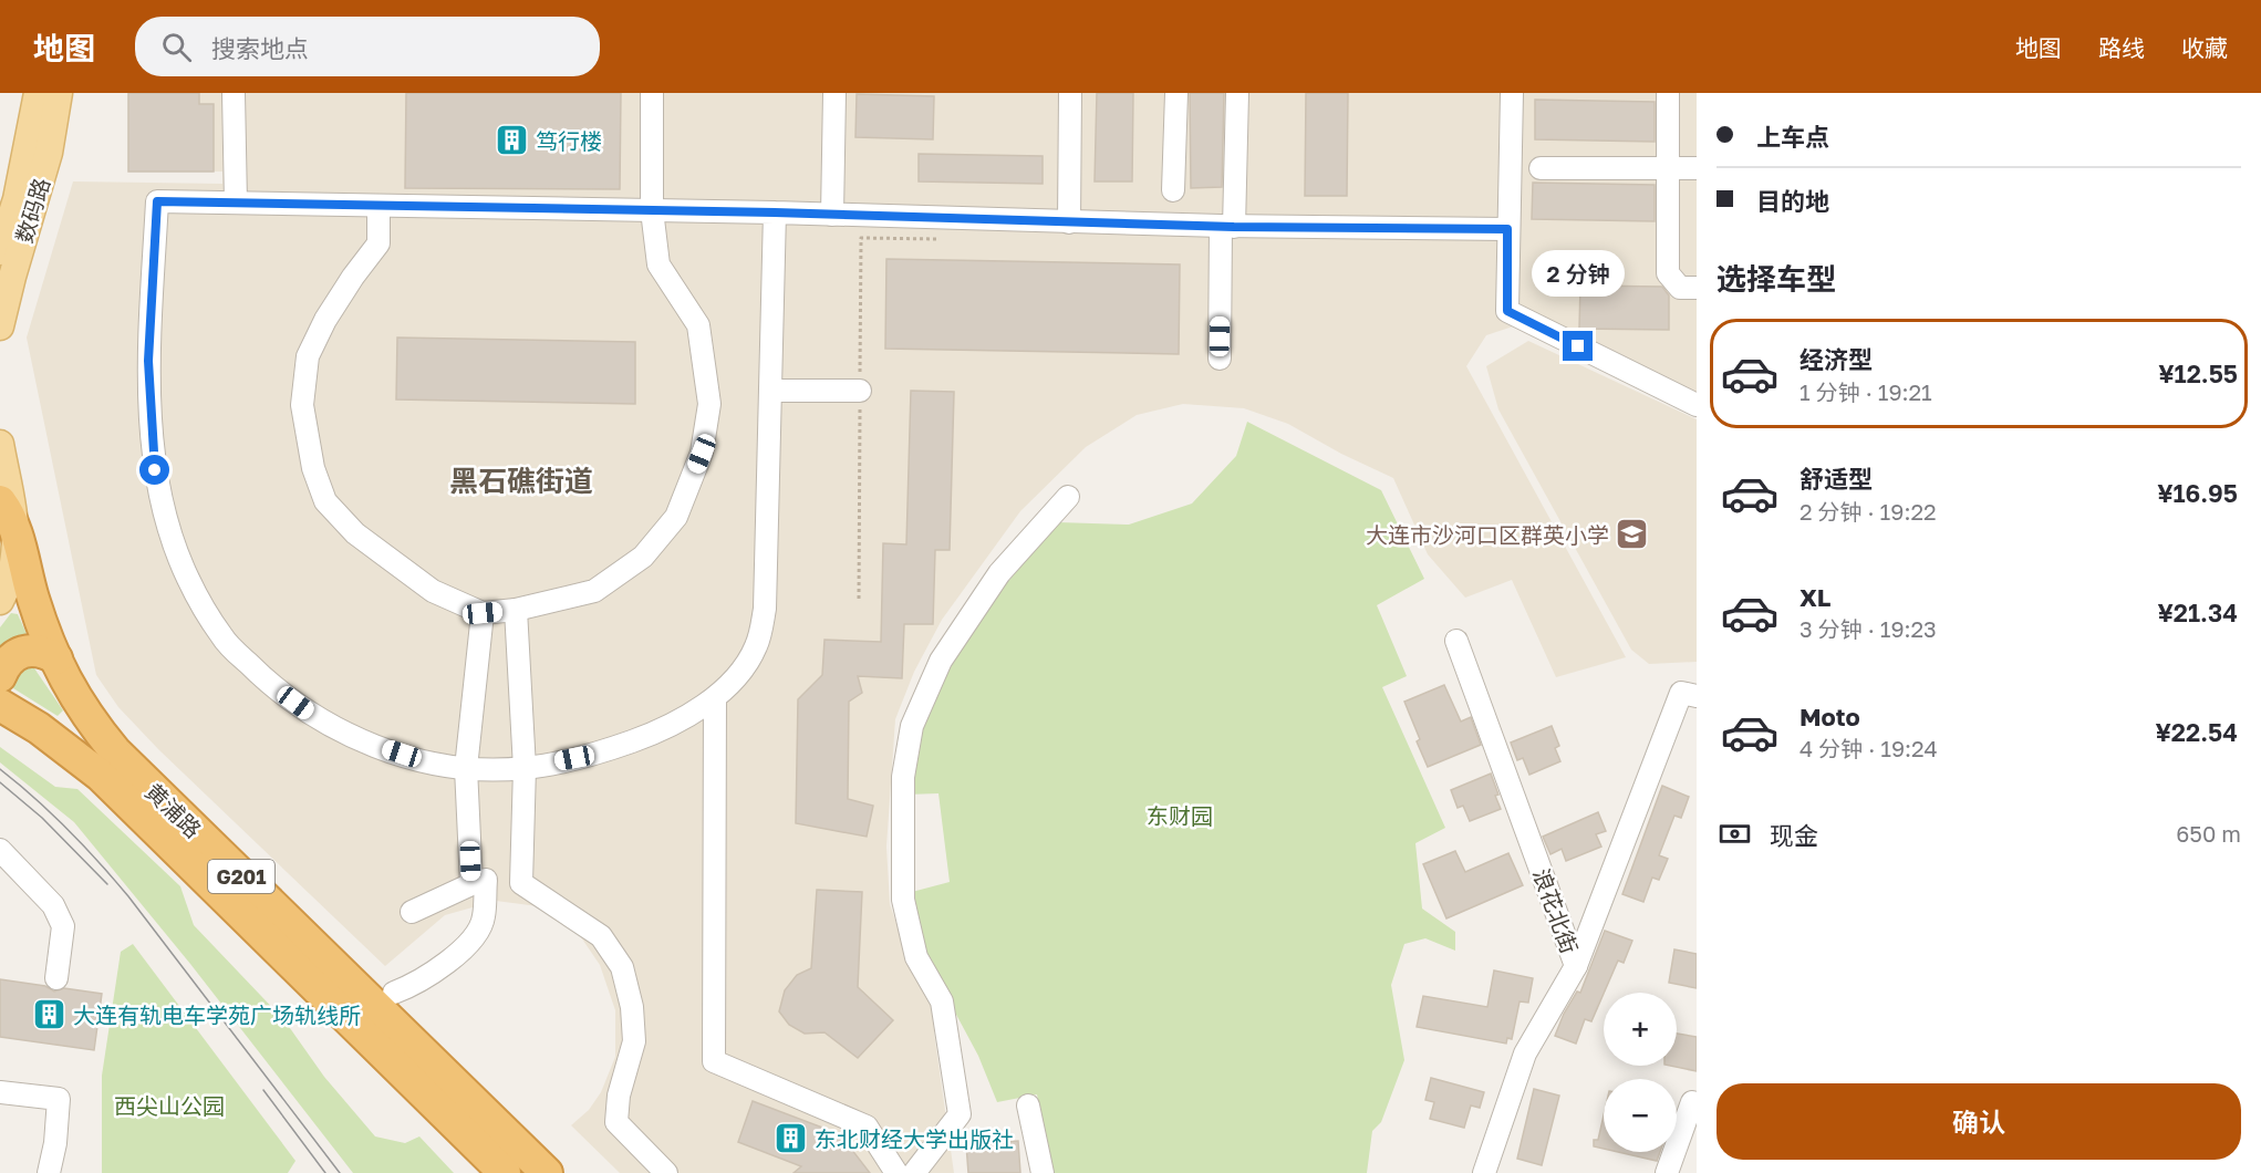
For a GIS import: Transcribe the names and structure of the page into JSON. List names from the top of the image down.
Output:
{
  "streets": {
    "highway": ["黄浦路", "G201"],
    "main road": ["数码路"],
    "street": ["浪花北街"]
  },
  "districts": ["黑石礁街道"],
  "parks": ["东财园", "西尖山公园"],
  "places": {
    "building": ["笃行楼", "大连有轨电车学苑广场轨线所", "东北财经大学出版社"],
    "school or university": ["大连市沙河口区群英小学"]
  },
  "page": {
    "header": "地图",
    "search": "搜索地点",
    "nav": ["地图", "路线", "收藏"],
    "banner": ["上车点", "目的地"],
    "heading": "选择车型",
    "bubble": "2 分钟",
    "list": [
      {
        "name": "经济型",
        "note": "1 分钟 · 19:21",
        "value": "¥12.55"
      },
      {
        "name": "舒适型",
        "note": "2 分钟 · 19:22",
        "value": "¥16.95"
      },
      {
        "name": "XL",
        "note": "3 分钟 · 19:23",
        "value": "¥21.34"
      },
      {
        "name": "Moto",
        "note": "4 分钟 · 19:24",
        "value": "¥22.54"
      }
    ],
    "pay": ["现金", "650 m"],
    "map_buttons": ["+", "−"],
    "buttons": "确认"
  }
}
